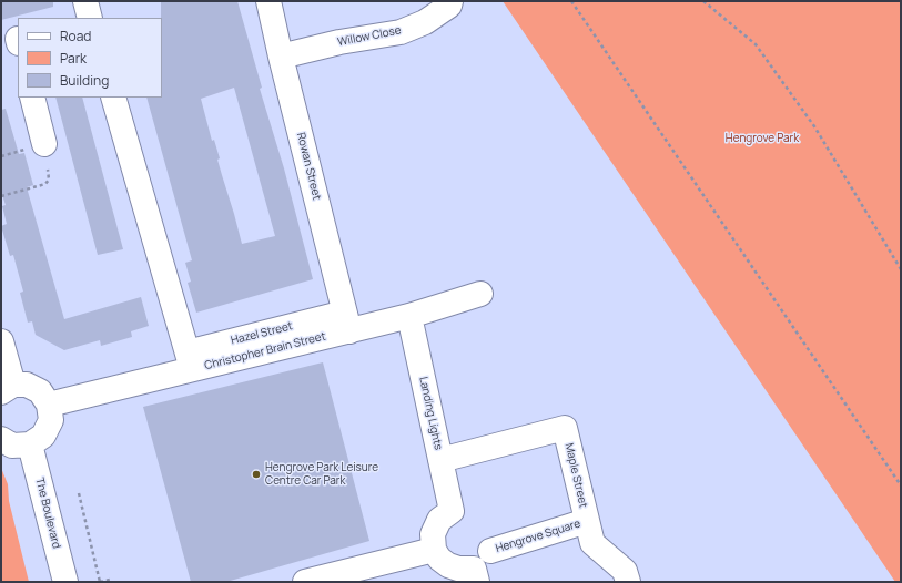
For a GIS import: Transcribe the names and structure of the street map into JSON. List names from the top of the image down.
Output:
{
  "streets": {
    "street": [
      "Willow Close",
      "Rowan Street",
      "Christopher Brain Street",
      "Landing Lights",
      "Maple Street",
      "The Boulevard",
      "Hengrove Square"
    ]
  },
  "crossings": [
    ["Willow Close", "Rowan Street"],
    ["Rowan Street", "Christopher Brain Street"],
    ["Christopher Brain Street", "Landing Lights"],
    ["Landing Lights", "Maple Street"],
    ["Maple Street", "Hengrove Square"]
  ],
  "parks": ["Hengrove Park"],
  "places": ["Hengrove Park Leisure Centre Car Park"],
  "legend": ["Road", "Park", "Building"]
}
